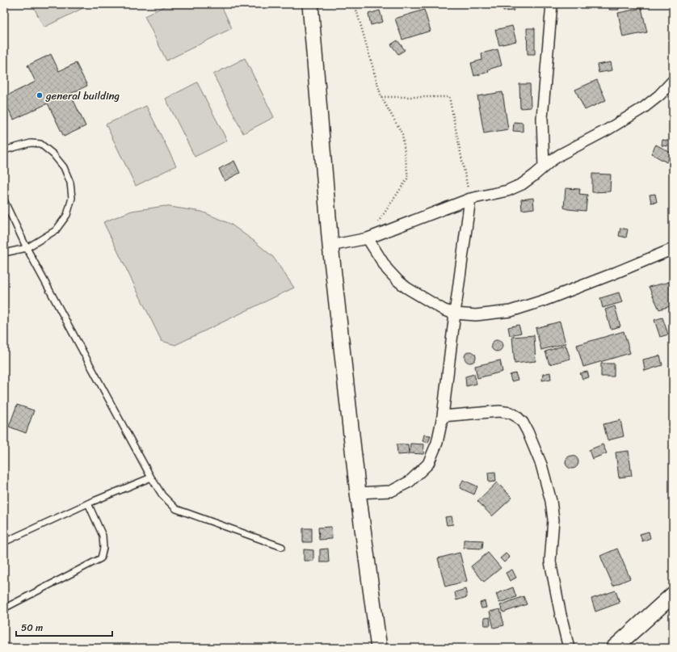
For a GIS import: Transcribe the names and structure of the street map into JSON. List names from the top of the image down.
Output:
{
  "places": ["general building"],
  "scale_bar": "50 m"
}
